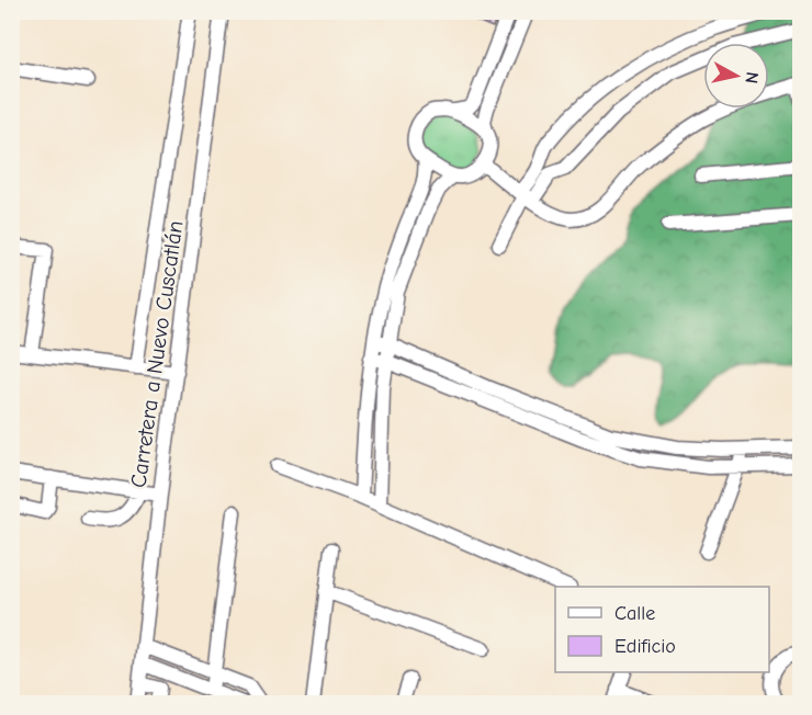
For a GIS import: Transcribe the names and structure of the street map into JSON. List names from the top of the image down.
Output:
{
  "streets": {
    "street": ["Carretera a Nuevo Cuscatlán"]
  },
  "legend": ["Calle", "Edificio"],
  "north": "right"
}
